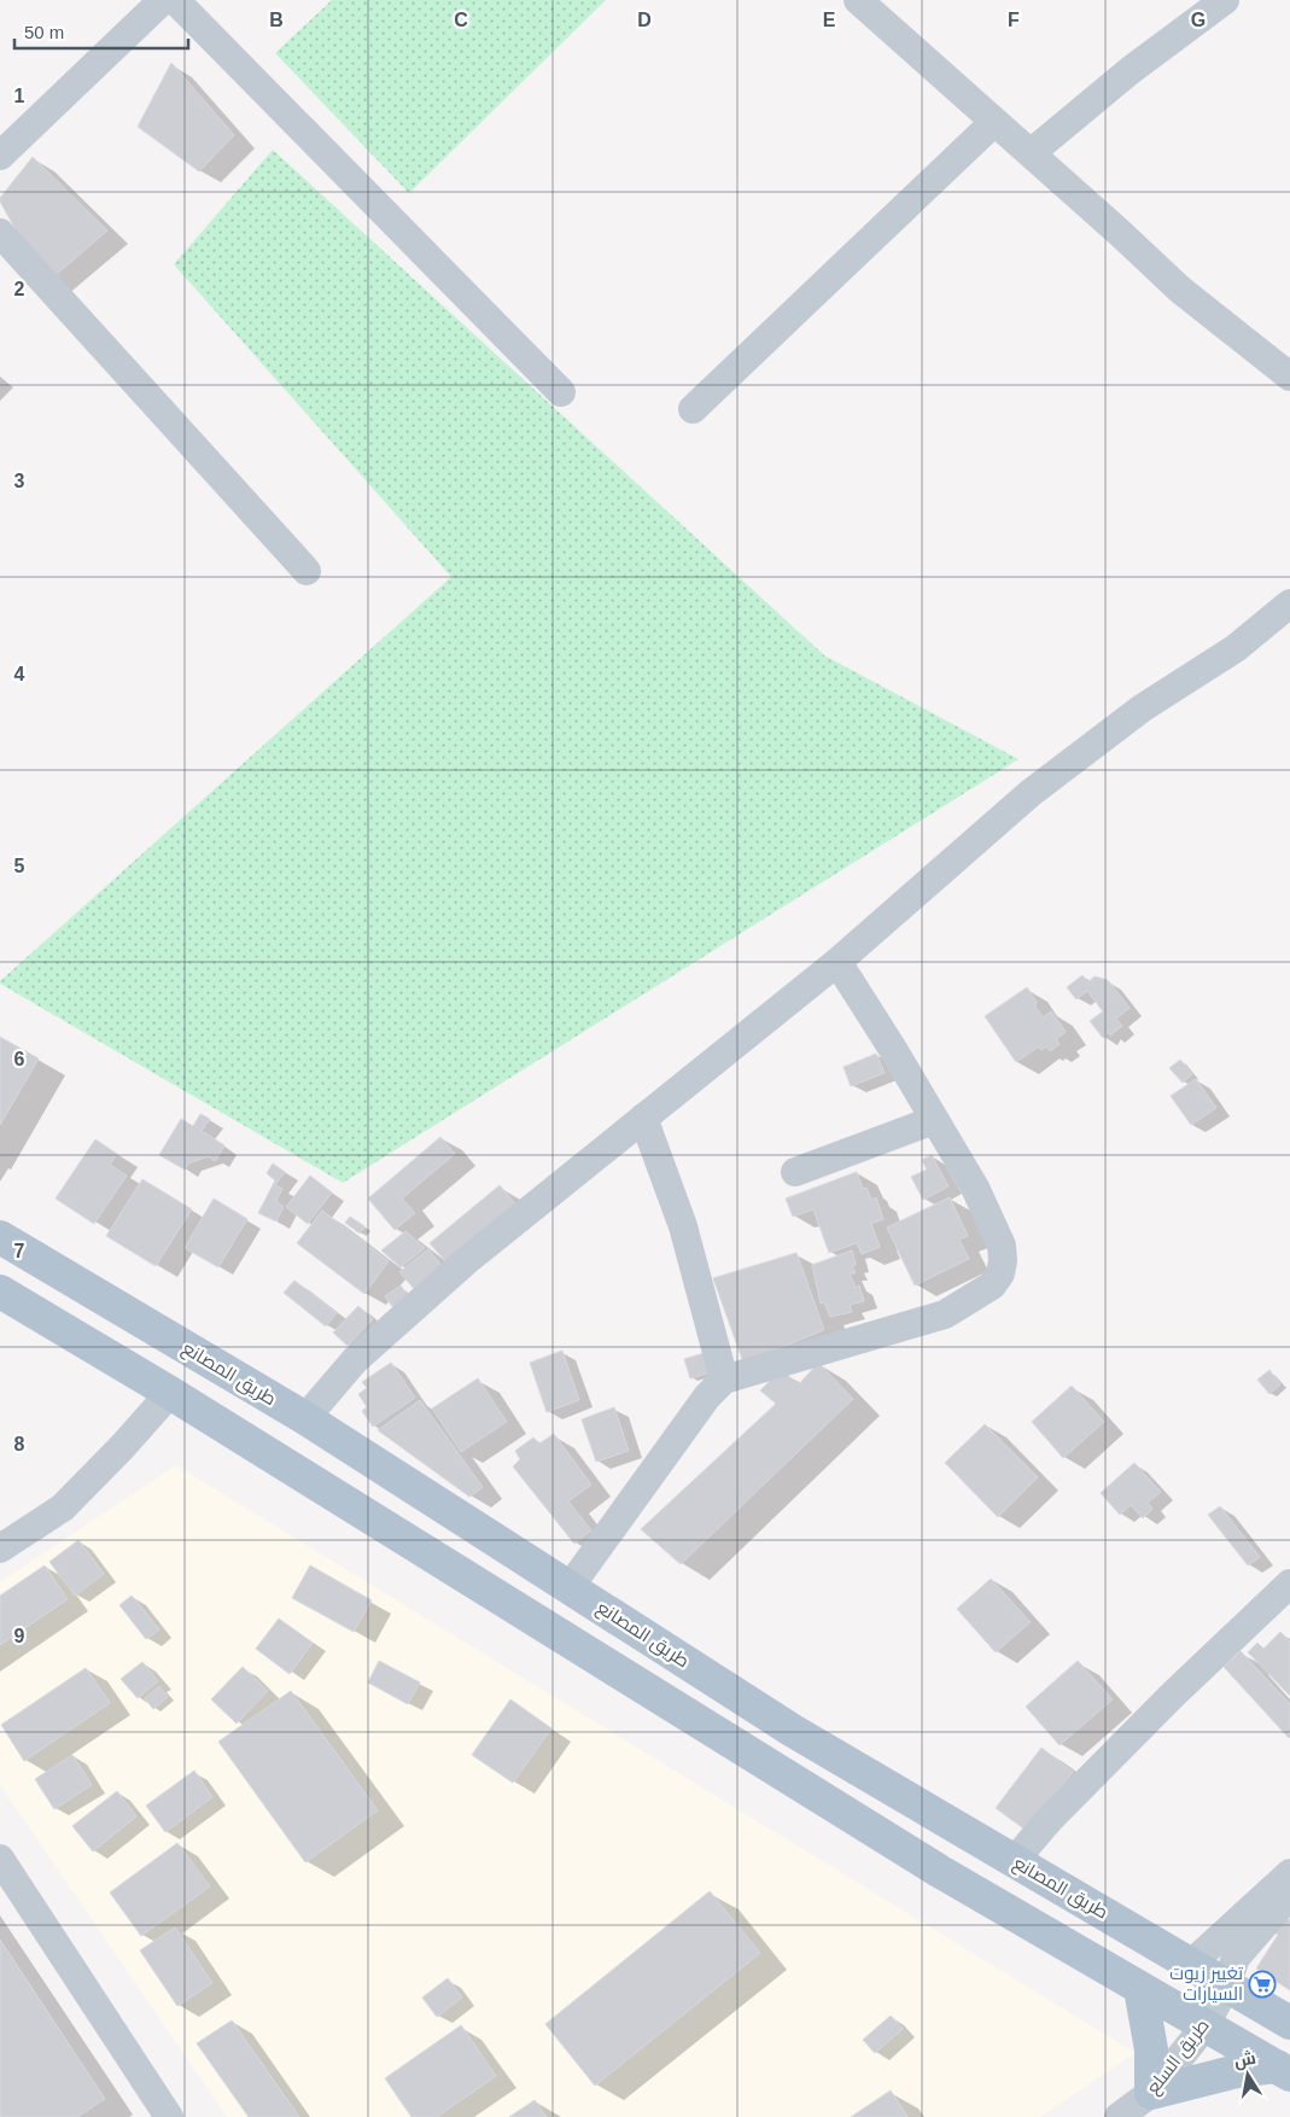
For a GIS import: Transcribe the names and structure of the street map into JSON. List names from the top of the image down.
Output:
{
  "streets": {
    "main road": ["طريق المصانع"],
    "street": ["طريق السلع"]
  },
  "crossings": [
    ["طريق المصانع", "طريق السلع"]
  ],
  "places": {
    "supermarket": ["تغيير زيوت السيارات"]
  },
  "scale_bar": "50 m",
  "north": "top",
  "grid": {
    "columns": [
      "B",
      "C",
      "D",
      "E",
      "F",
      "G"
    ],
    "rows": [
      "1",
      "2",
      "3",
      "4",
      "5",
      "6",
      "7",
      "8",
      "9"
    ]
  }
}
